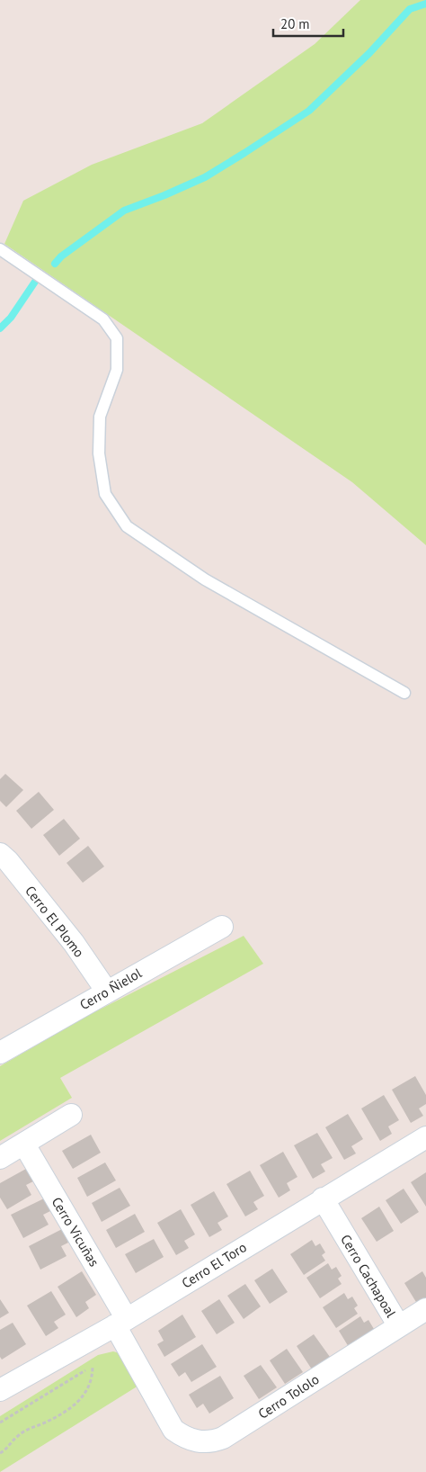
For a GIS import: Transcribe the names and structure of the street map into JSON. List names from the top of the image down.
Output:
{
  "streets": {
    "street": [
      "Cerro El Plomo",
      "Cerro Ñielol",
      "Cerro Vicuñas",
      "Cerro El Toro",
      "Cerro Cachapoal",
      "Cerro Tololo"
    ]
  },
  "crossings": [
    ["Cerro El Plomo", "Cerro Ñielol"],
    ["Cerro Vicuñas", "Cerro El Toro"],
    ["Cerro Vicuñas", "Cerro Tololo"],
    ["Cerro El Toro", "Cerro Cachapoal"],
    ["Cerro Cachapoal", "Cerro Tololo"]
  ],
  "scale_bar": "20 m"
}
